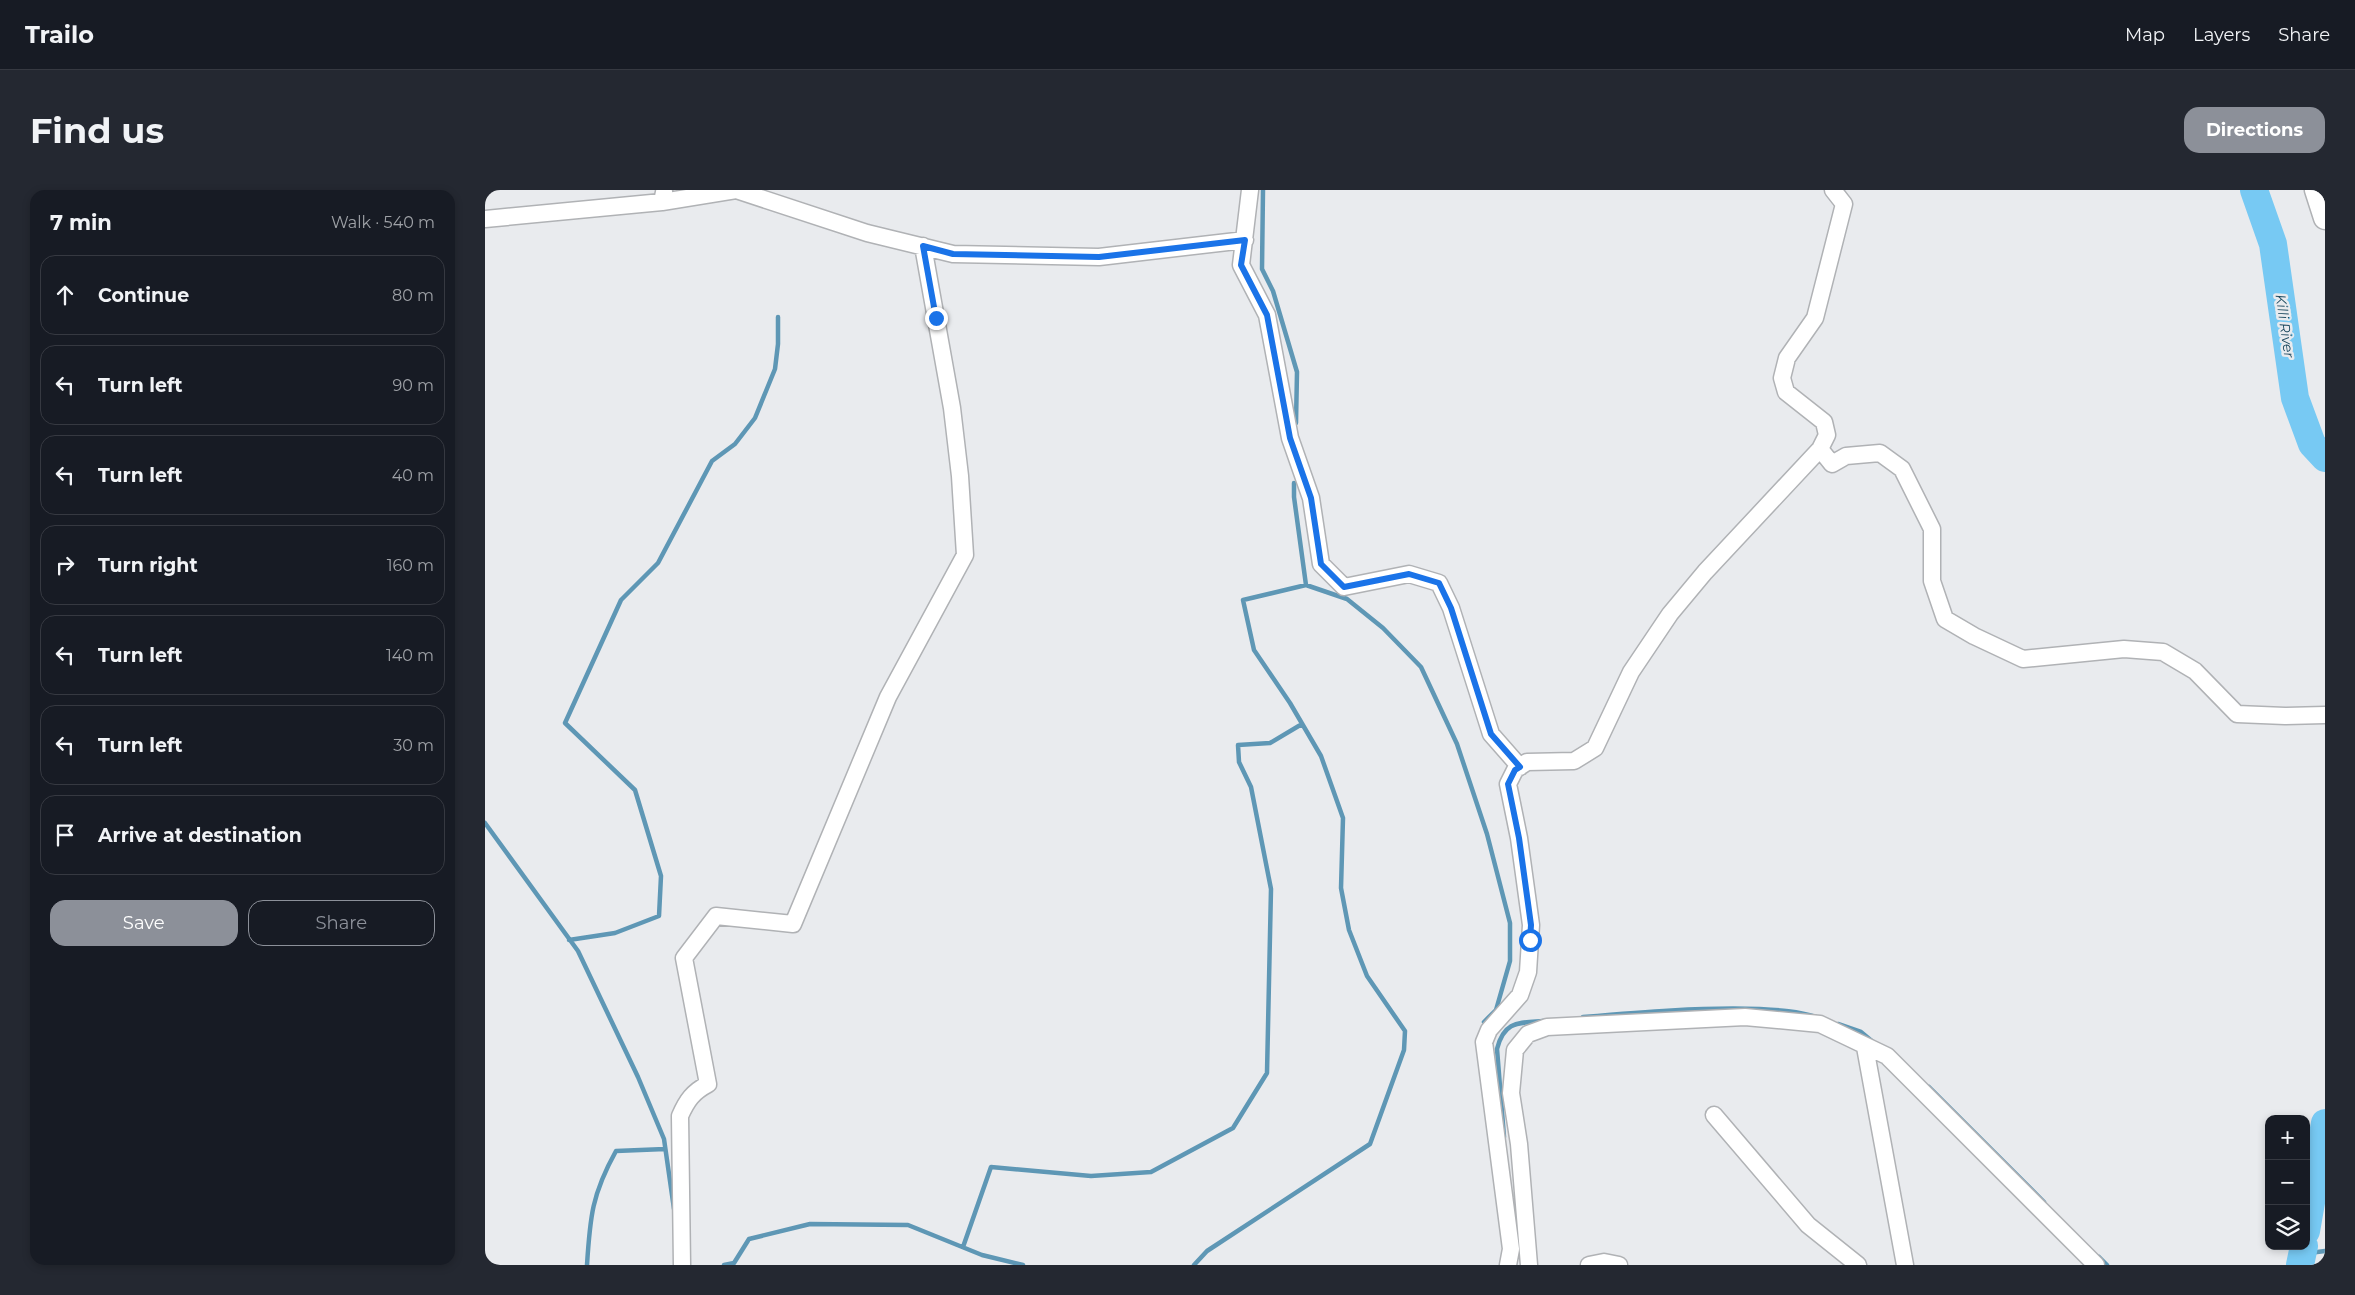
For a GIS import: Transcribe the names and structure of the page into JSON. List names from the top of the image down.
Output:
{
  "water": ["Killi River"],
  "page": {
    "header": "Trailo",
    "nav": ["Map", "Layers", "Share"],
    "buttons": [
      "Directions",
      ["Save", "Share"]
    ],
    "title": "Find us",
    "heading": ["7 min", "Walk · 540 m"],
    "list": [
      ["Continue", "80 m"],
      ["Turn left", "90 m"],
      ["Turn left", "40 m"],
      ["Turn right", "160 m"],
      ["Turn left", "140 m"],
      ["Turn left", "30 m"],
      "Arrive at destination"
    ],
    "map_buttons": ["+", "−"]
  }
}
